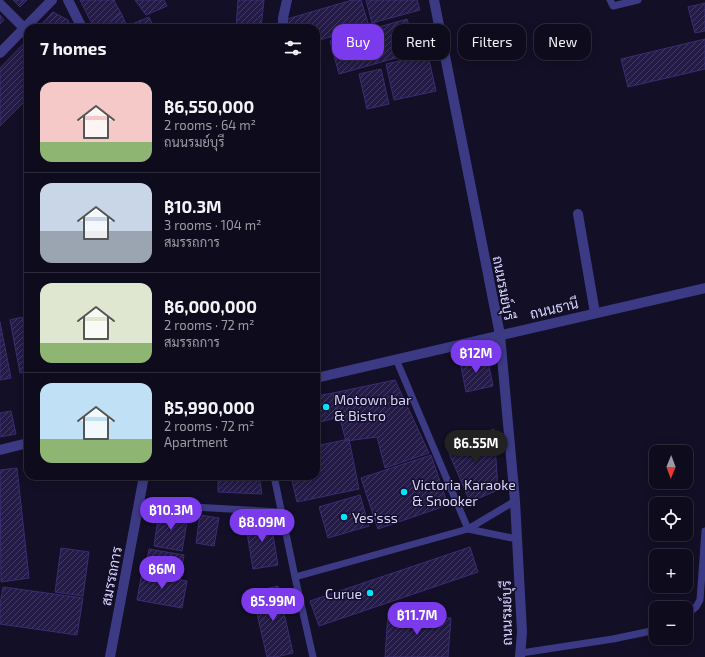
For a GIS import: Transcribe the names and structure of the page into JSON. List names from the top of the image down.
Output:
{
  "streets": {
    "street": ["ถนนรมย์บุรี", "ถนนธานี", "สมรรถการ"]
  },
  "crossings": [
    ["ถนนรมย์บุรี", "ถนนธานี"]
  ],
  "places": [
    "Motown bar & Bistro",
    "Victoria Karaoke & Snooker",
    "Yes'sss",
    "Curue"
  ],
  "north": "bottom",
  "page": {
    "chip": [
      "Buy",
      "Rent",
      "Filters",
      "New"
    ],
    "heading": "7 homes",
    "list": [
      {
        "name": "฿6,550,000",
        "note": "2 rooms · 64 m² · ถนนรมย์บุรี"
      },
      {
        "name": "฿10.3M",
        "note": "3 rooms · 104 m² · สมรรถการ"
      },
      {
        "name": "฿6,000,000",
        "note": "2 rooms · 72 m² · สมรรถการ"
      },
      {
        "name": "฿5,990,000",
        "note": "2 rooms · 72 m² · Apartment"
      }
    ],
    "price": [
      "฿12M",
      "฿6.55M",
      "฿10.3M",
      "฿8.09M",
      "฿6M",
      "฿5.99M",
      "฿11.7M"
    ],
    "map_buttons": ["+", "−"]
  }
}
